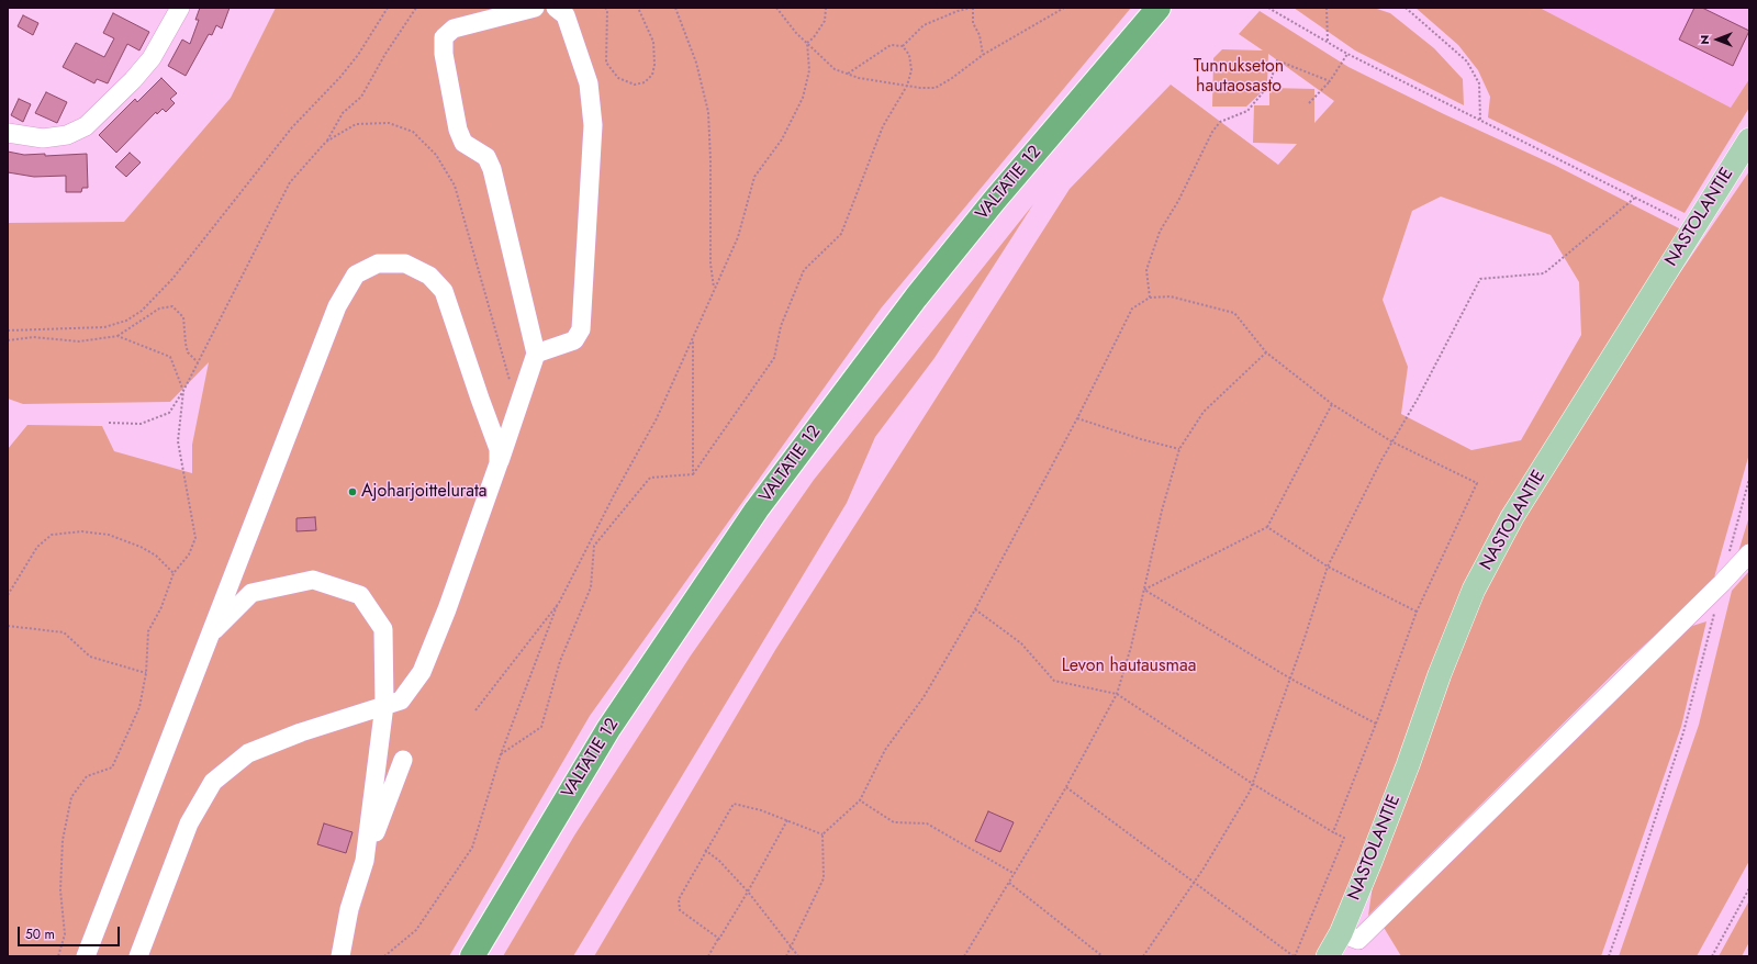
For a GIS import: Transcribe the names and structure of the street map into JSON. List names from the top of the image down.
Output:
{
  "streets": {
    "highway": ["VALTATIE 12"],
    "main road": ["NASTOLANTIE"]
  },
  "parks": ["Tunnukseton hautaosasto", "Levon hautausmaa"],
  "places": ["Ajoharjoittelurata"],
  "scale_bar": "50 m",
  "north": "left"
}
